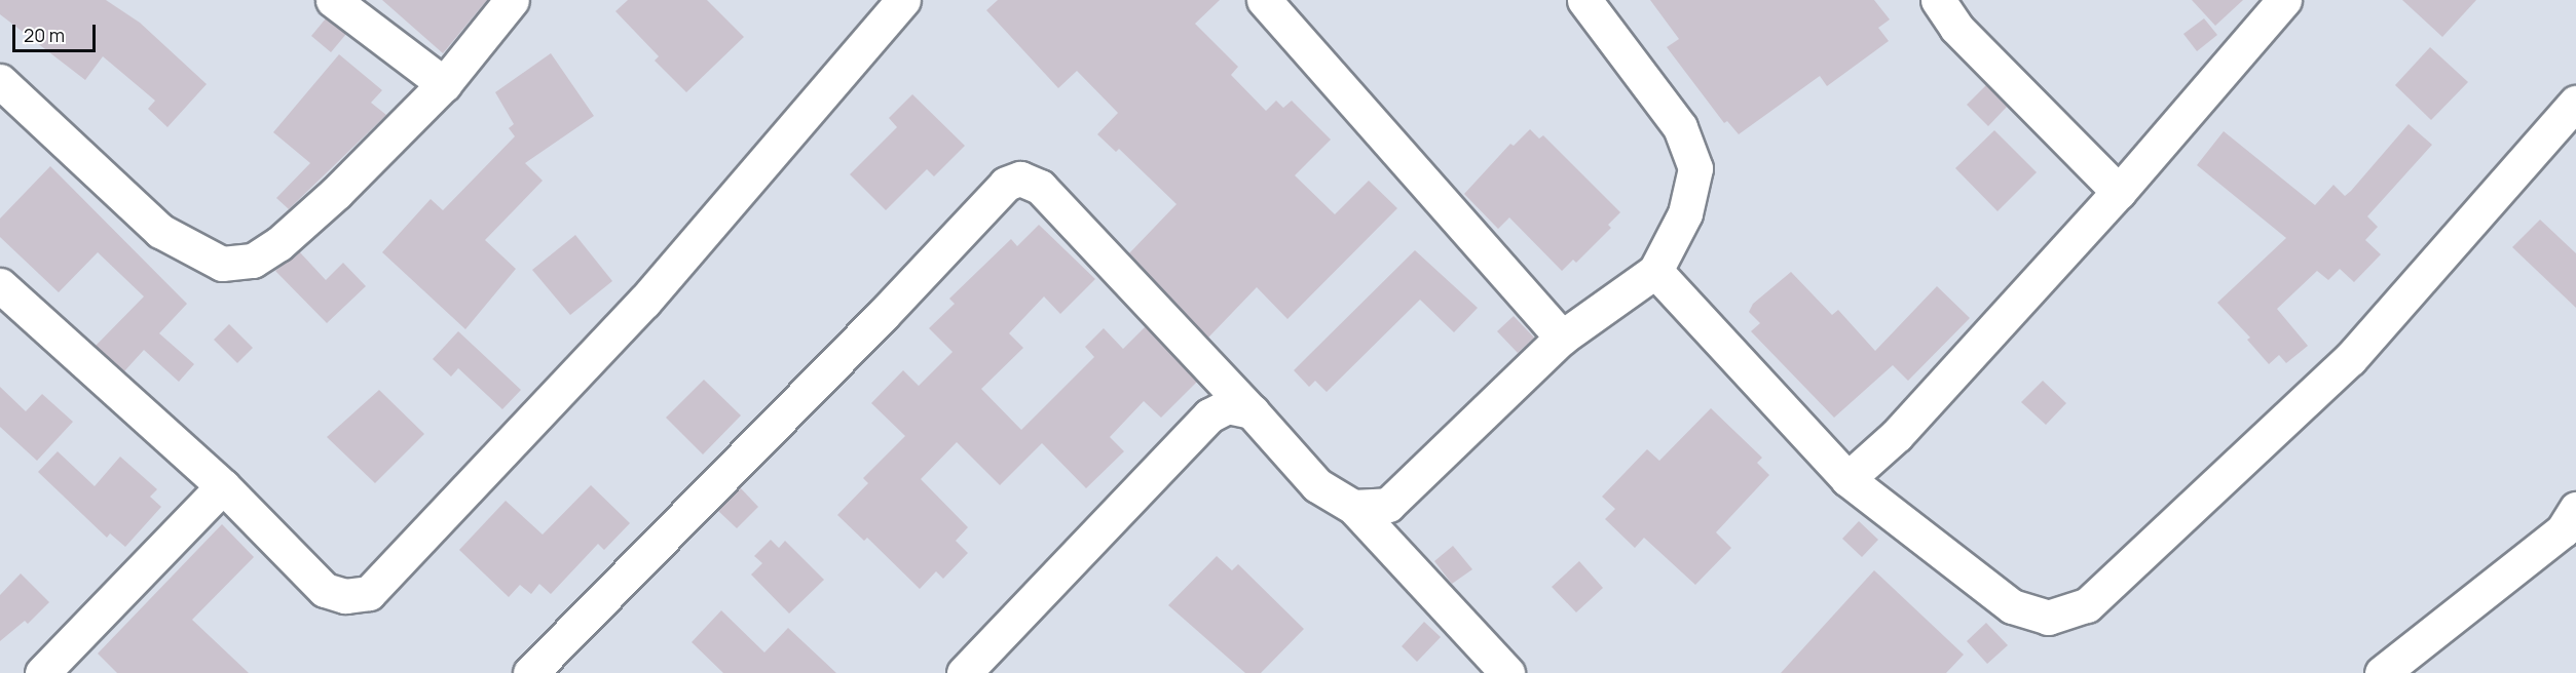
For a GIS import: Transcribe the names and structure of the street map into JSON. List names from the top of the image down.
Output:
{
  "scale_bar": "20 m"
}
